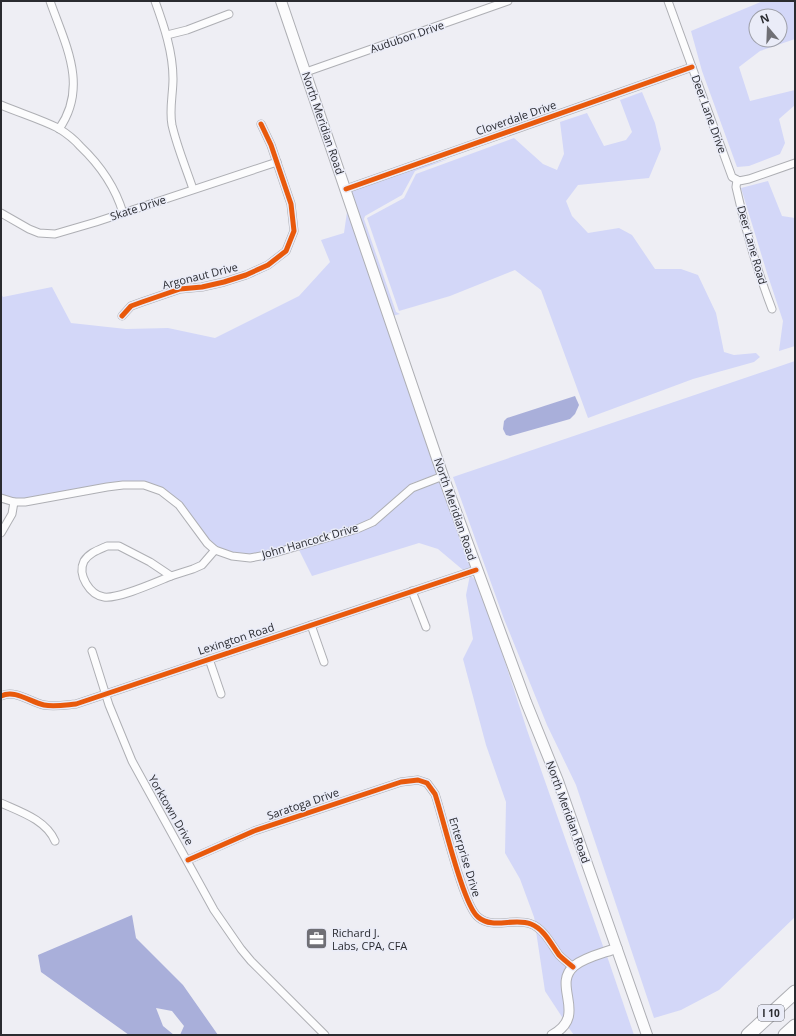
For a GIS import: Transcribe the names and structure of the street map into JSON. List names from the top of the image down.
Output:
{
  "streets": {
    "highway": ["I 10"],
    "main road": ["North Meridian Road"],
    "street": [
      "Audubon Drive",
      "Deer Lane Drive",
      "Cloverdale Drive",
      "Skate Drive",
      "Deer Lane Road",
      "Argonaut Drive",
      "John Hancock Drive",
      "Lexington Road",
      "Saratoga Drive",
      "Yorktown Drive",
      "Enterprise Drive"
    ]
  },
  "crossings": [
    ["Audubon Drive", "North Meridian Road"],
    ["Deer Lane Drive", "Cloverdale Drive"],
    ["Deer Lane Drive", "Deer Lane Road"],
    ["Cloverdale Drive", "North Meridian Road"],
    ["North Meridian Road", "John Hancock Drive"],
    ["North Meridian Road", "Lexington Road"],
    ["Skate Drive", "Argonaut Drive"],
    ["Lexington Road", "Yorktown Drive"],
    ["Saratoga Drive", "Yorktown Drive"],
    ["Saratoga Drive", "Enterprise Drive"]
  ],
  "places": {
    "office": ["Richard J. Labs, CPA, CFA"]
  },
  "north": "top"
}
